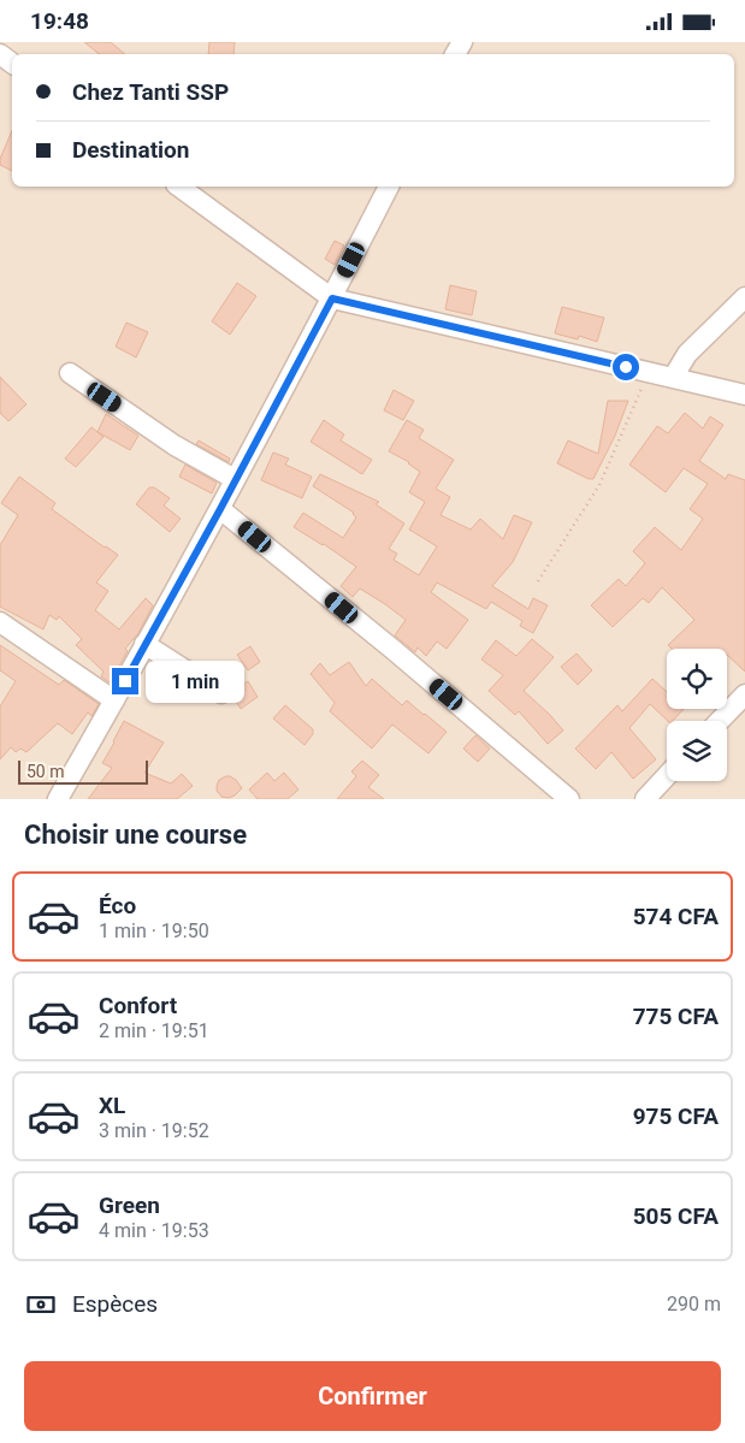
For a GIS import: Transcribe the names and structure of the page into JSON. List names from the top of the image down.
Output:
{
  "scale_bar": "50 m",
  "page": {
    "status": "19:48",
    "banner": ["Chez Tanti SSP", "Destination"],
    "bubble": "1 min",
    "scale": "50 m",
    "heading": "Choisir une course",
    "list": [
      {
        "name": "Éco",
        "note": "1 min · 19:50",
        "value": "574 CFA"
      },
      {
        "name": "Confort",
        "note": "2 min · 19:51",
        "value": "775 CFA"
      },
      {
        "name": "XL",
        "note": "3 min · 19:52",
        "value": "975 CFA"
      },
      {
        "name": "Green",
        "note": "4 min · 19:53",
        "value": "505 CFA"
      }
    ],
    "pay": ["Espèces", "290 m"],
    "buttons": "Confirmer"
  }
}
